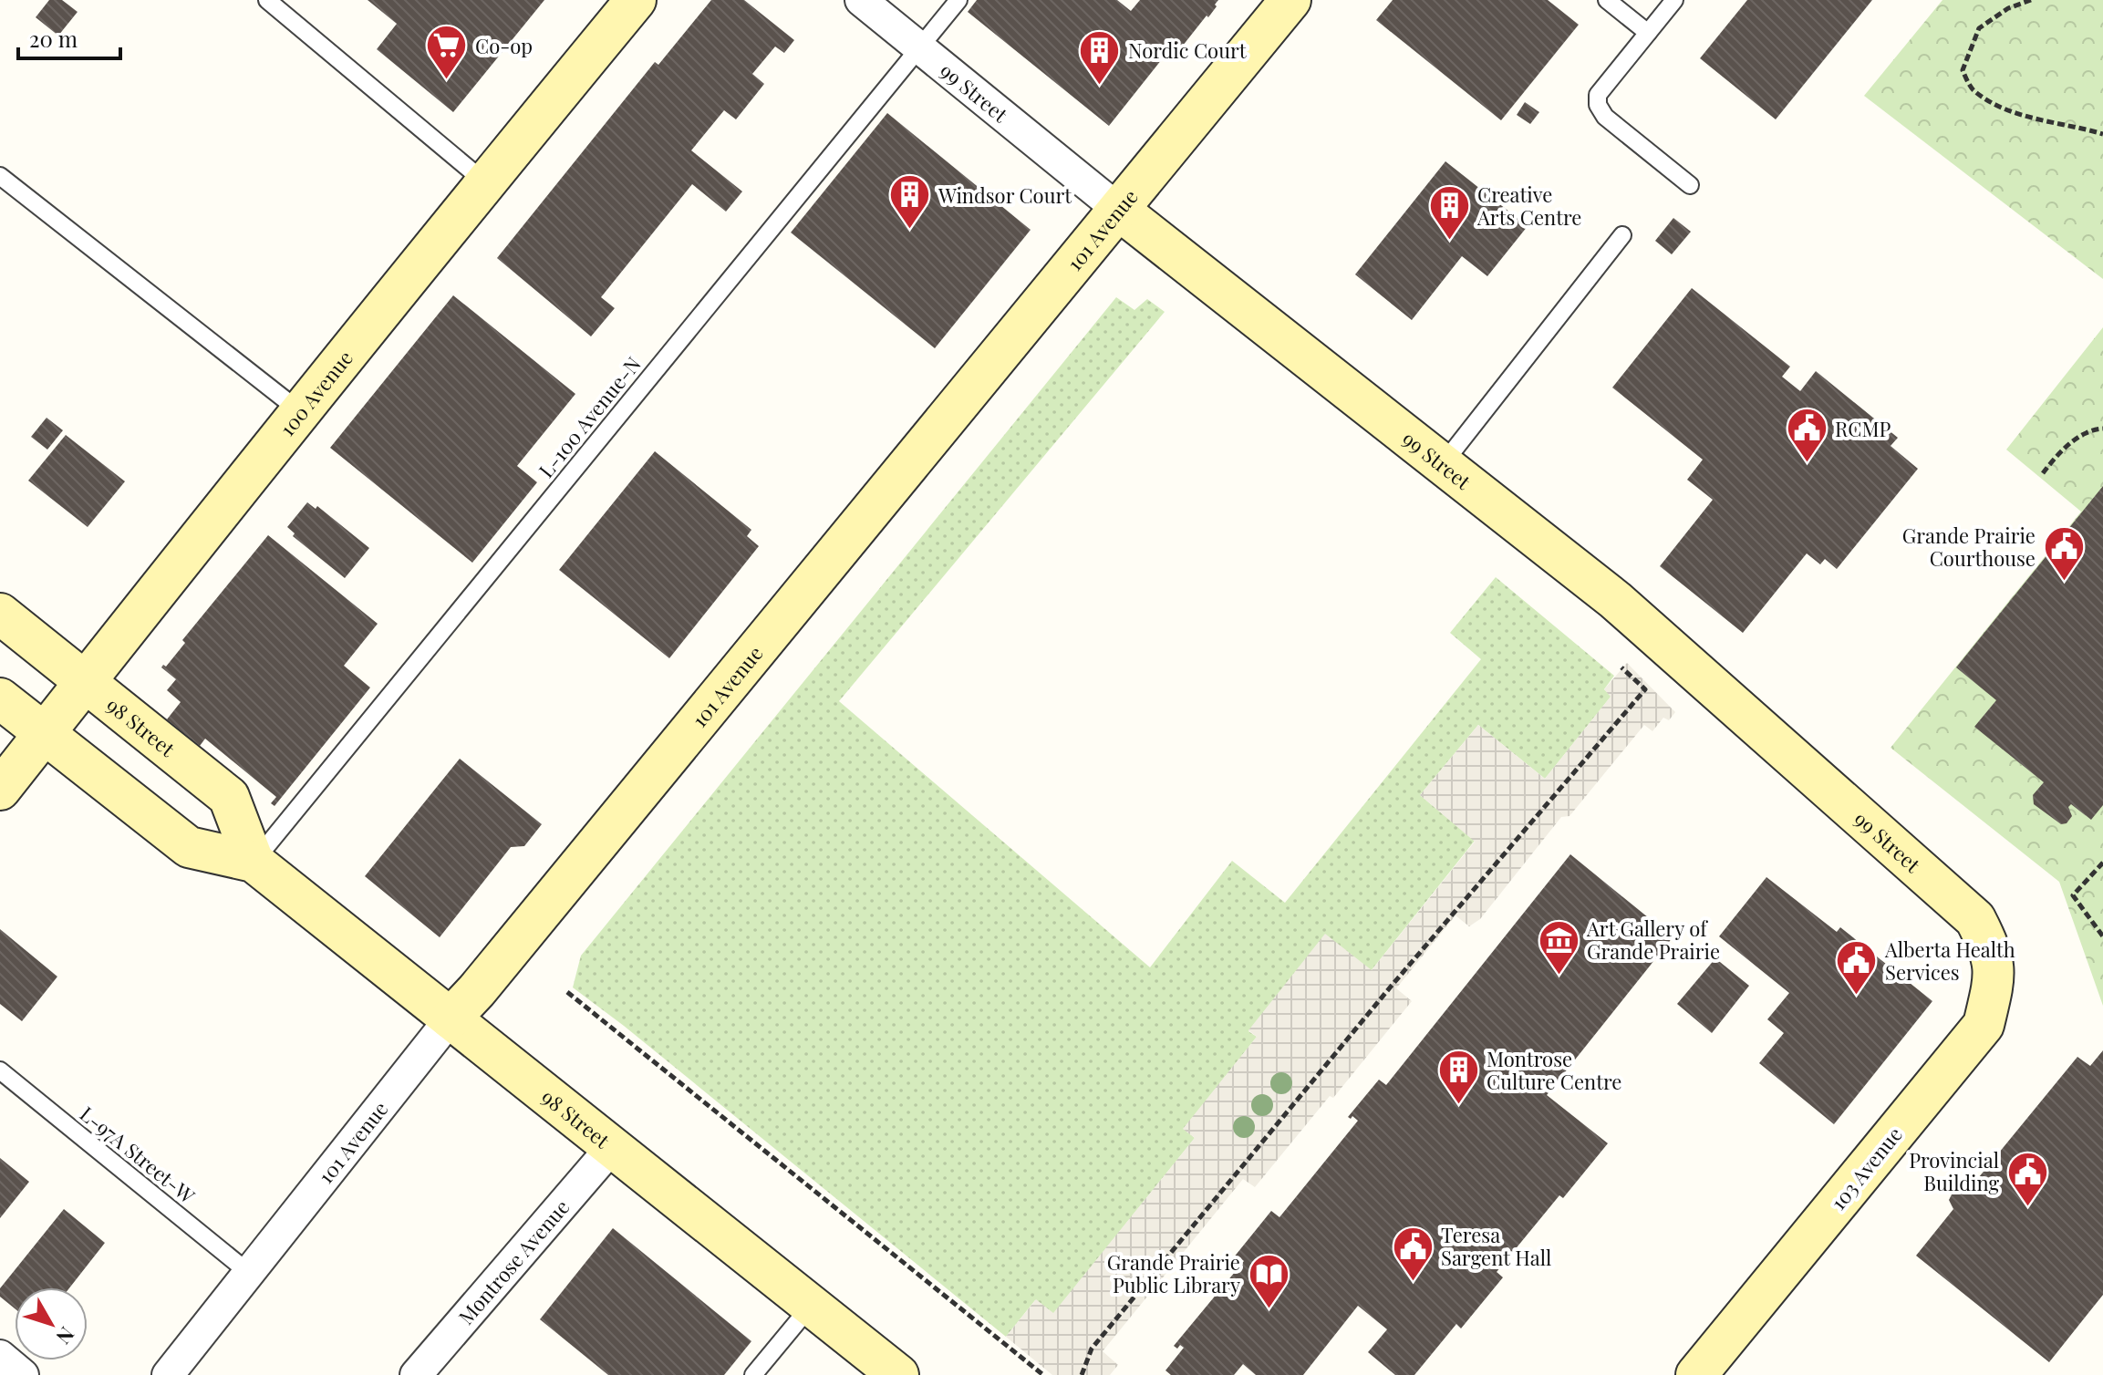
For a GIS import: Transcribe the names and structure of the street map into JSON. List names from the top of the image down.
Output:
{
  "streets": {
    "street": [
      "99 Street",
      "101 Avenue",
      "100 Avenue",
      "98 Street",
      "103 Avenue",
      "Montrose Avenue"
    ],
    "lane": ["L-100 Avenue-N", "L-97A Street-W"]
  },
  "crossings": [
    ["99 Street", "101 Avenue"],
    ["99 Street", "L-100 Avenue-N"],
    ["99 Street", "103 Avenue"],
    ["101 Avenue", "98 Street"],
    ["101 Avenue", "L-97A Street-W"],
    ["100 Avenue", "98 Street"],
    ["L-100 Avenue-N", "98 Street"],
    ["98 Street", "Montrose Avenue"]
  ],
  "places": {
    "supermarket": ["Co-op"],
    "building": [
      "Nordic Court",
      "Windsor Court",
      "Creative Arts Centre",
      "Montrose Culture Centre"
    ],
    "public building": [
      "RCMP",
      "Grande Prairie Courthouse",
      "Alberta Health Services",
      "Provincial Building",
      "Teresa Sargent Hall"
    ],
    "museum": ["Art Gallery of Grande Prairie"],
    "library": ["Grande Prairie Public Library"]
  },
  "scale_bar": "20 m",
  "north": "bottom right"
}
